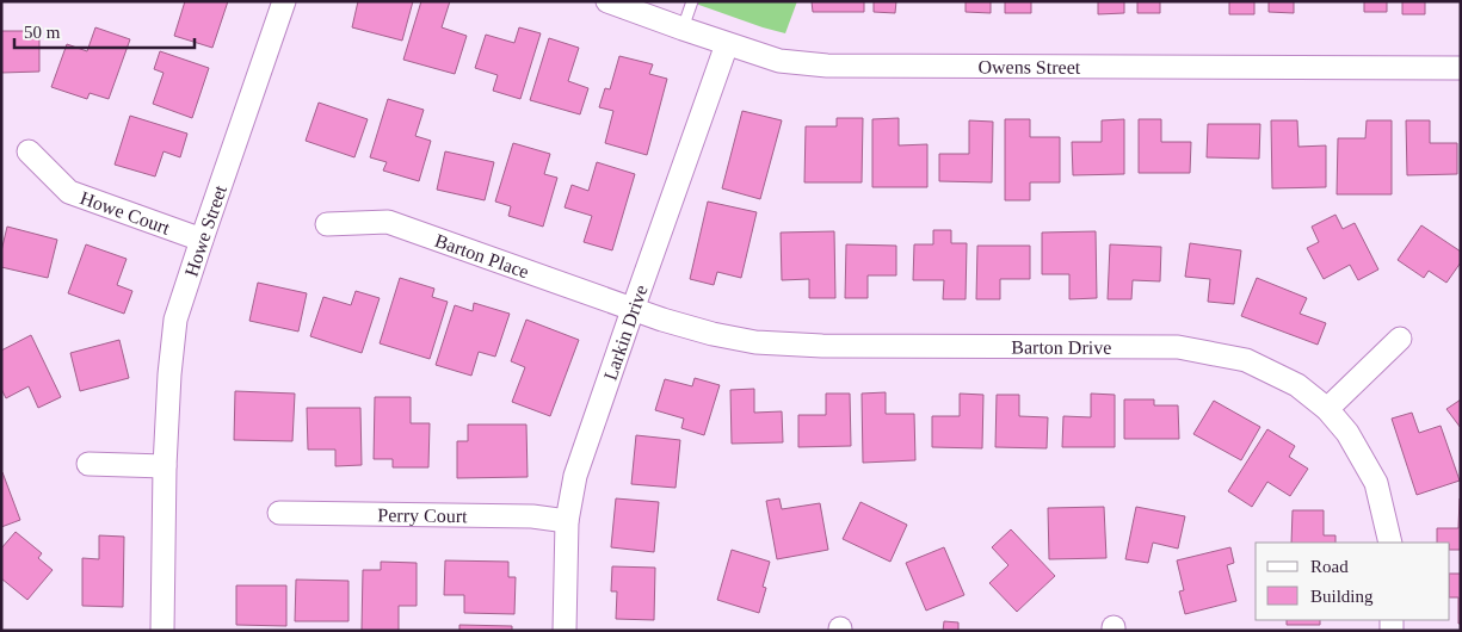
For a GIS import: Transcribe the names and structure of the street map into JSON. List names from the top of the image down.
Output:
{
  "streets": {
    "street": [
      "Owens Street",
      "Howe Court",
      "Howe Street",
      "Barton Place",
      "Larkin Drive",
      "Barton Drive",
      "Perry Court"
    ]
  },
  "crossings": [
    ["Owens Street", "Larkin Drive"],
    ["Howe Court", "Howe Street"],
    ["Barton Place", "Larkin Drive"],
    ["Barton Place", "Barton Drive"],
    ["Larkin Drive", "Barton Drive"],
    ["Larkin Drive", "Perry Court"]
  ],
  "legend": ["Road", "Building"],
  "scale_bar": "50 m"
}
